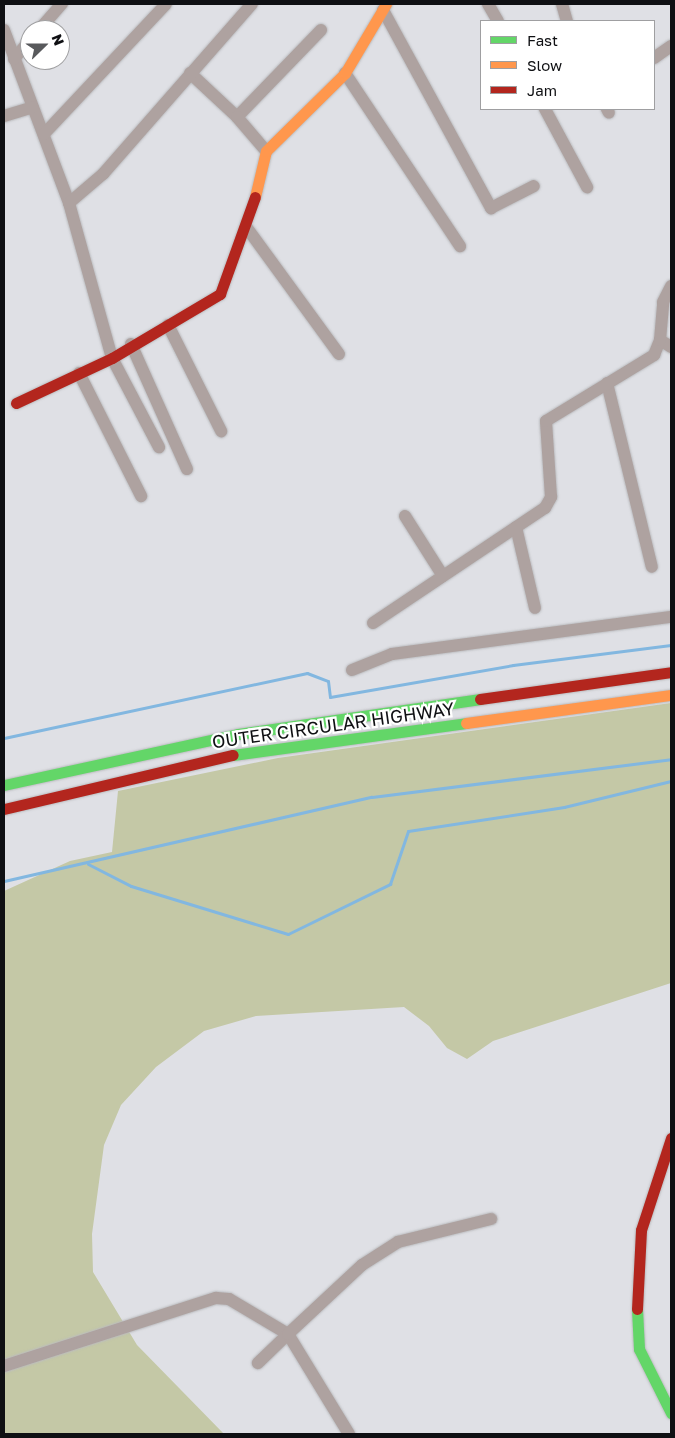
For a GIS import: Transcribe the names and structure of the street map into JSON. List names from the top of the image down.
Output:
{
  "streets": {
    "main road": ["OUTER CIRCULAR HIGHWAY"]
  },
  "legend": ["Fast", "Slow", "Jam"],
  "north": "right"
}
